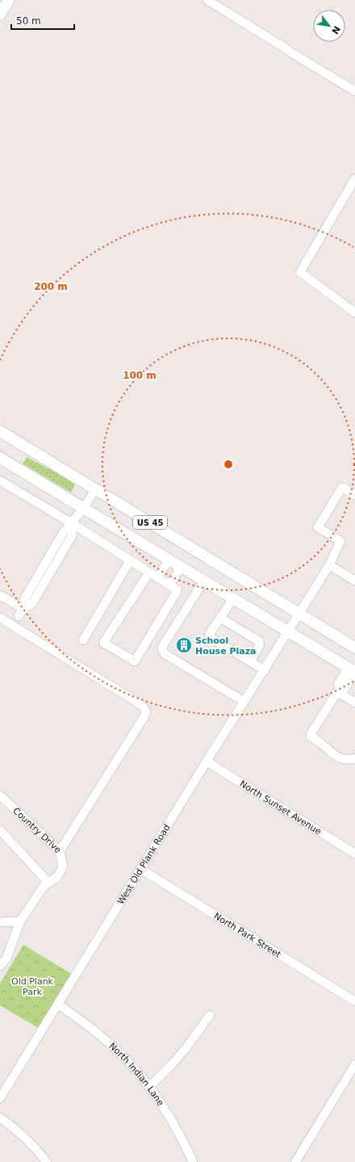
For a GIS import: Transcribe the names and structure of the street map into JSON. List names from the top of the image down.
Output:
{
  "streets": {
    "main road": ["US 45"],
    "street": [
      "North Sunset Avenue",
      "Country Drive",
      "West Old Plank Road",
      "North Park Street",
      "North Indian Lane"
    ]
  },
  "crossings": [
    ["US 45", "West Old Plank Road"],
    ["North Sunset Avenue", "West Old Plank Road"],
    ["West Old Plank Road", "North Park Street"],
    ["West Old Plank Road", "North Indian Lane"]
  ],
  "parks": ["Old Plank Park"],
  "places": {
    "building": ["School House Plaza"]
  },
  "scale_bar": "50 m",
  "north": "bottom right",
  "rings": ["200 m", "100 m"]
}
